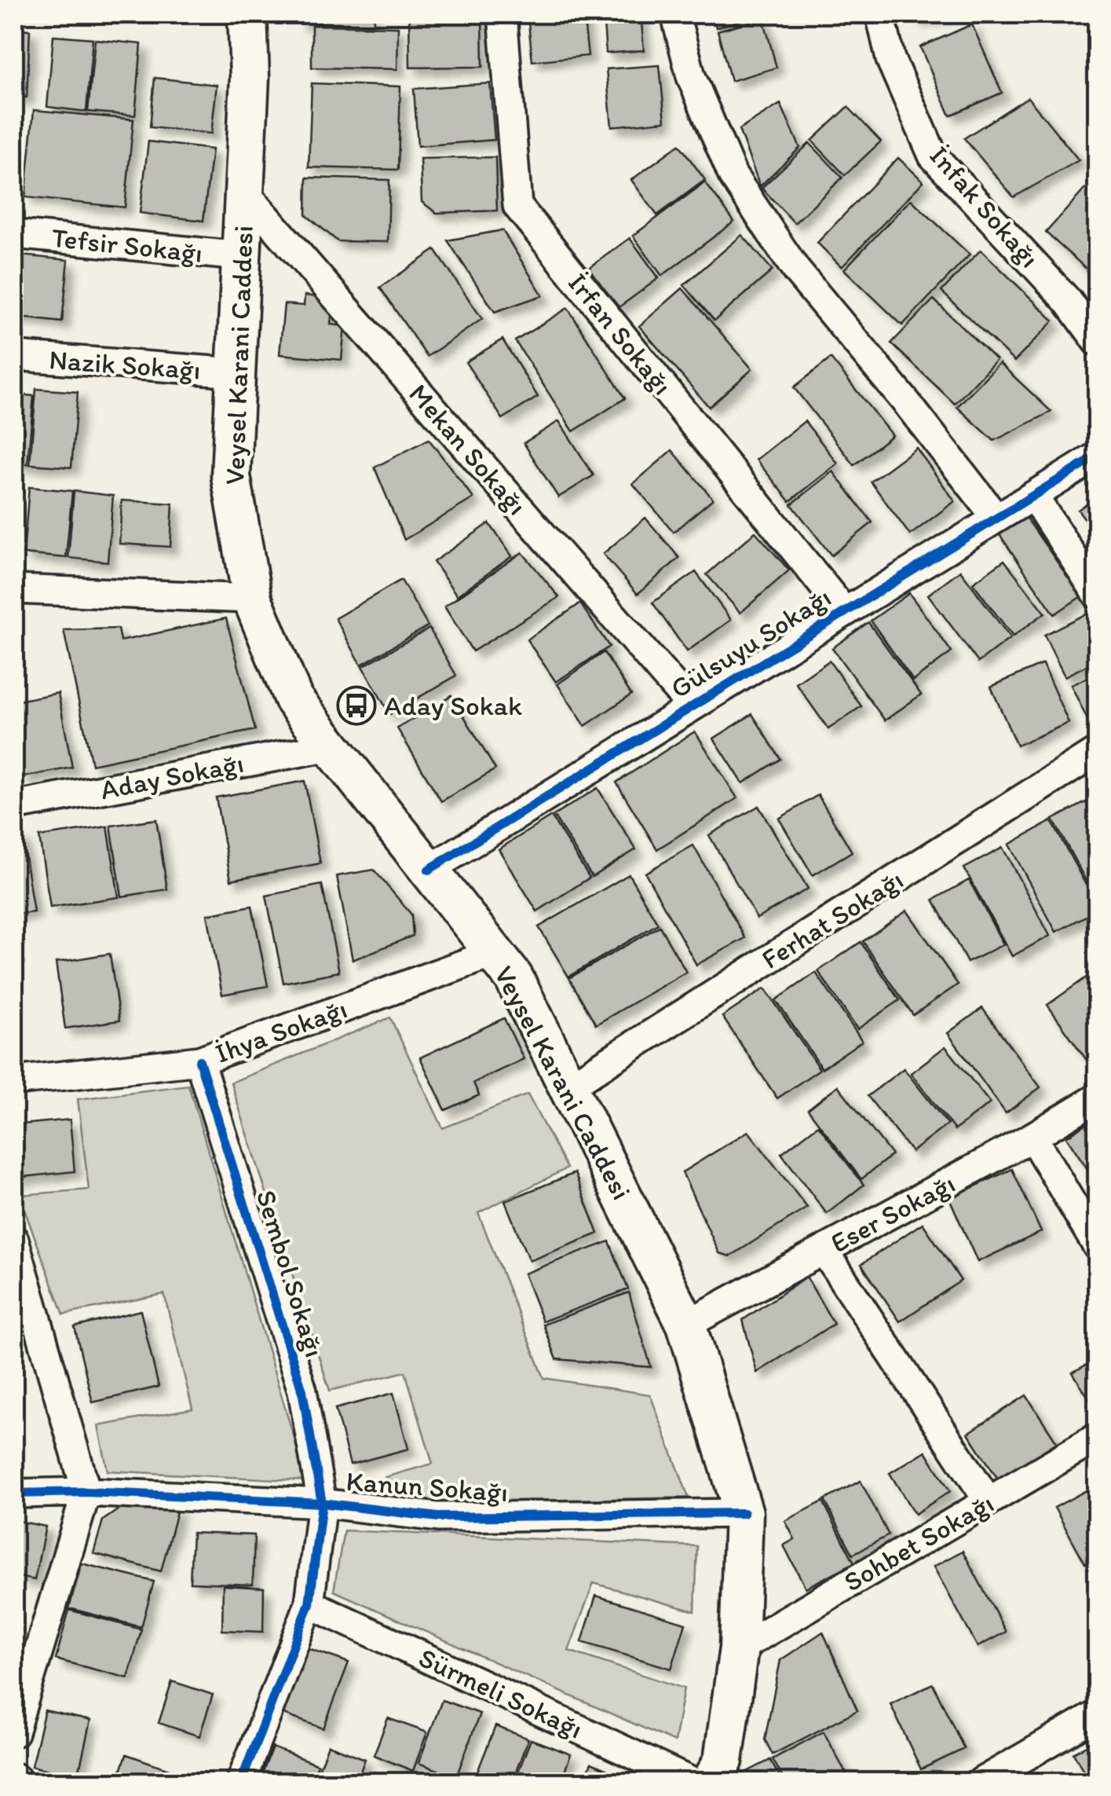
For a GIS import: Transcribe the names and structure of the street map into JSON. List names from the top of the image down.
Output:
{
  "streets": {
    "main road": ["Veysel Karani Caddesi"],
    "street": [
      "İnfak Sokağı",
      "Tefsir Sokağı",
      "İrfan Sokağı",
      "Nazik Sokağı",
      "Mekan Sokağı",
      "Gülsuyu Sokağı",
      "Aday Sokağı",
      "Ferhat Sokağı",
      "İhya Sokağı",
      "Eser Sokağı",
      "Sembol Sokağı",
      "Kanun Sokağı",
      "Sohbet Sokağı",
      "Sürmeli Sokağı"
    ]
  },
  "crossings": [
    ["Tefsir Sokağı", "Veysel Karani Caddesi"],
    ["İrfan Sokağı", "Gülsuyu Sokağı"],
    ["Veysel Karani Caddesi", "Nazik Sokağı"],
    ["Veysel Karani Caddesi", "Mekan Sokağı"],
    ["Veysel Karani Caddesi", "Gülsuyu Sokağı"],
    ["Veysel Karani Caddesi", "Aday Sokağı"],
    ["Veysel Karani Caddesi", "Ferhat Sokağı"],
    ["Veysel Karani Caddesi", "İhya Sokağı"],
    ["Veysel Karani Caddesi", "Eser Sokağı"],
    ["Veysel Karani Caddesi", "Kanun Sokağı"],
    ["Veysel Karani Caddesi", "Sohbet Sokağı"],
    ["Mekan Sokağı", "Gülsuyu Sokağı"],
    ["İhya Sokağı", "Sembol Sokağı"],
    ["Sembol Sokağı", "Kanun Sokağı"],
    ["Sembol Sokağı", "Sürmeli Sokağı"]
  ],
  "places": {
    "bus stop": ["Aday Sokak"]
  }
}
